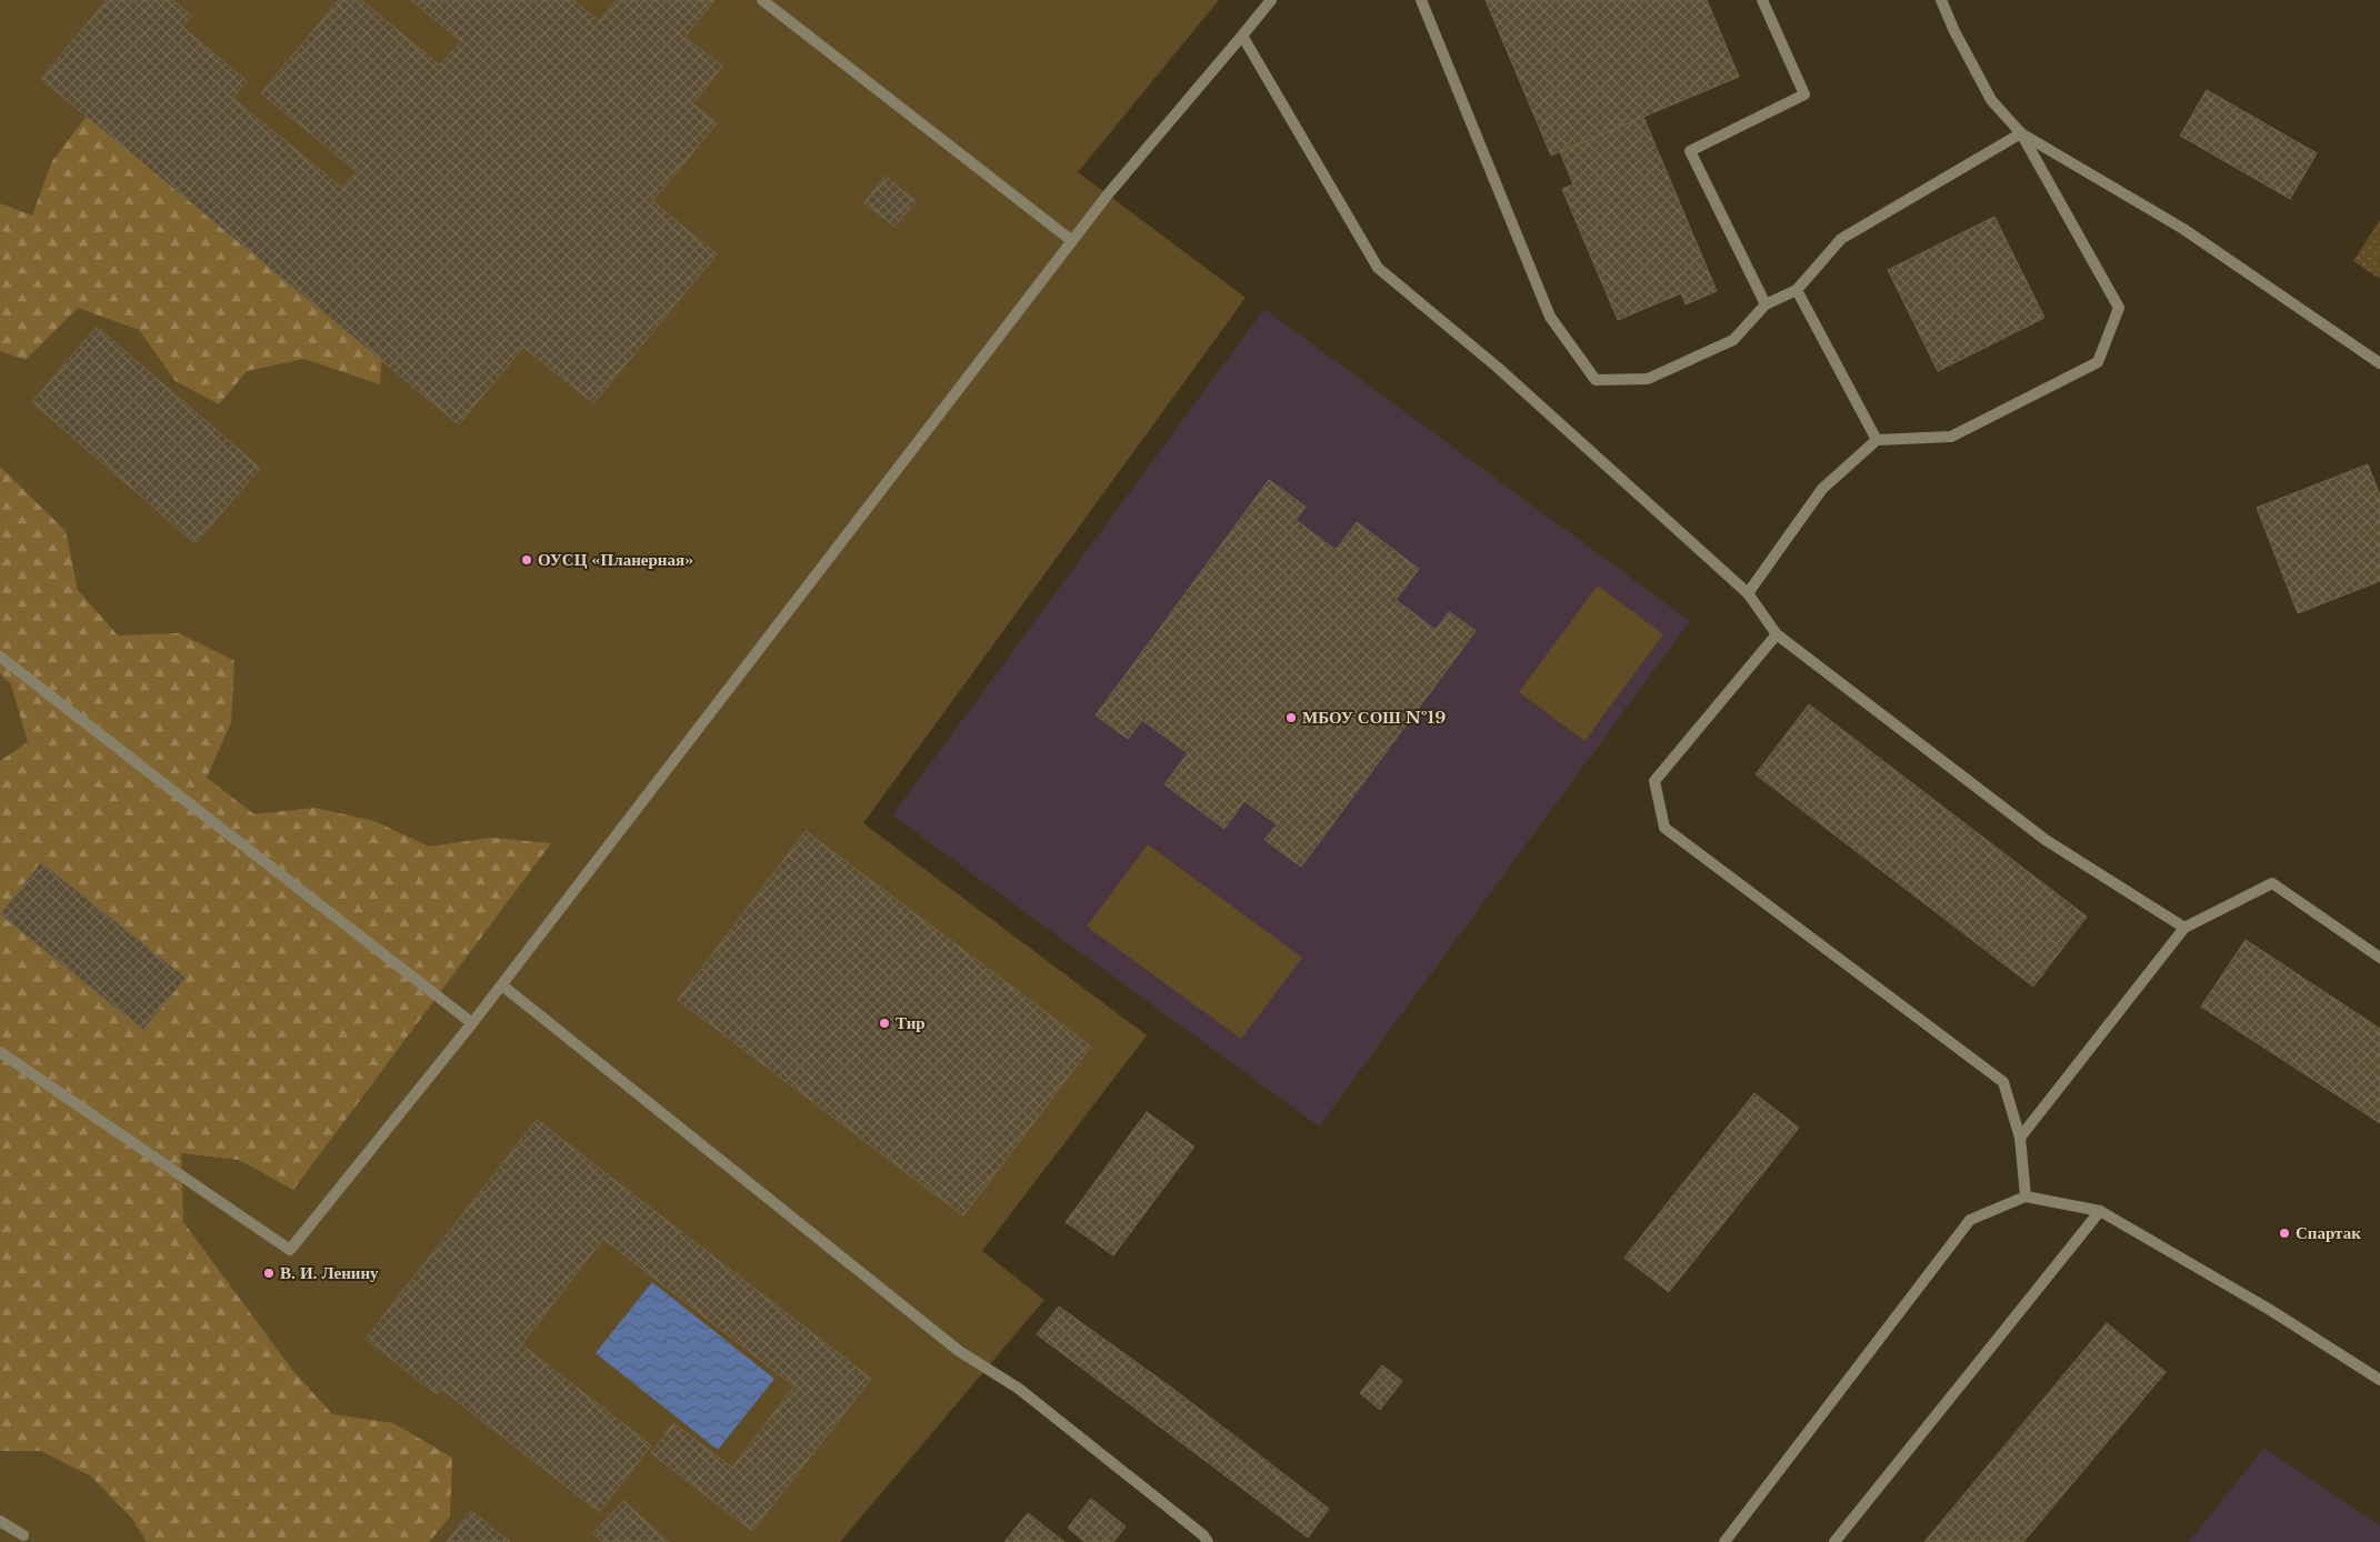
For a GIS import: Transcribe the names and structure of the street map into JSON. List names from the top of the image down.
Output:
{
  "places": [
    "ОУСЦ «Планерная»",
    "МБОУ СОШ №19",
    "Тир",
    "Спартак",
    "В. И. Ленину"
  ]
}
